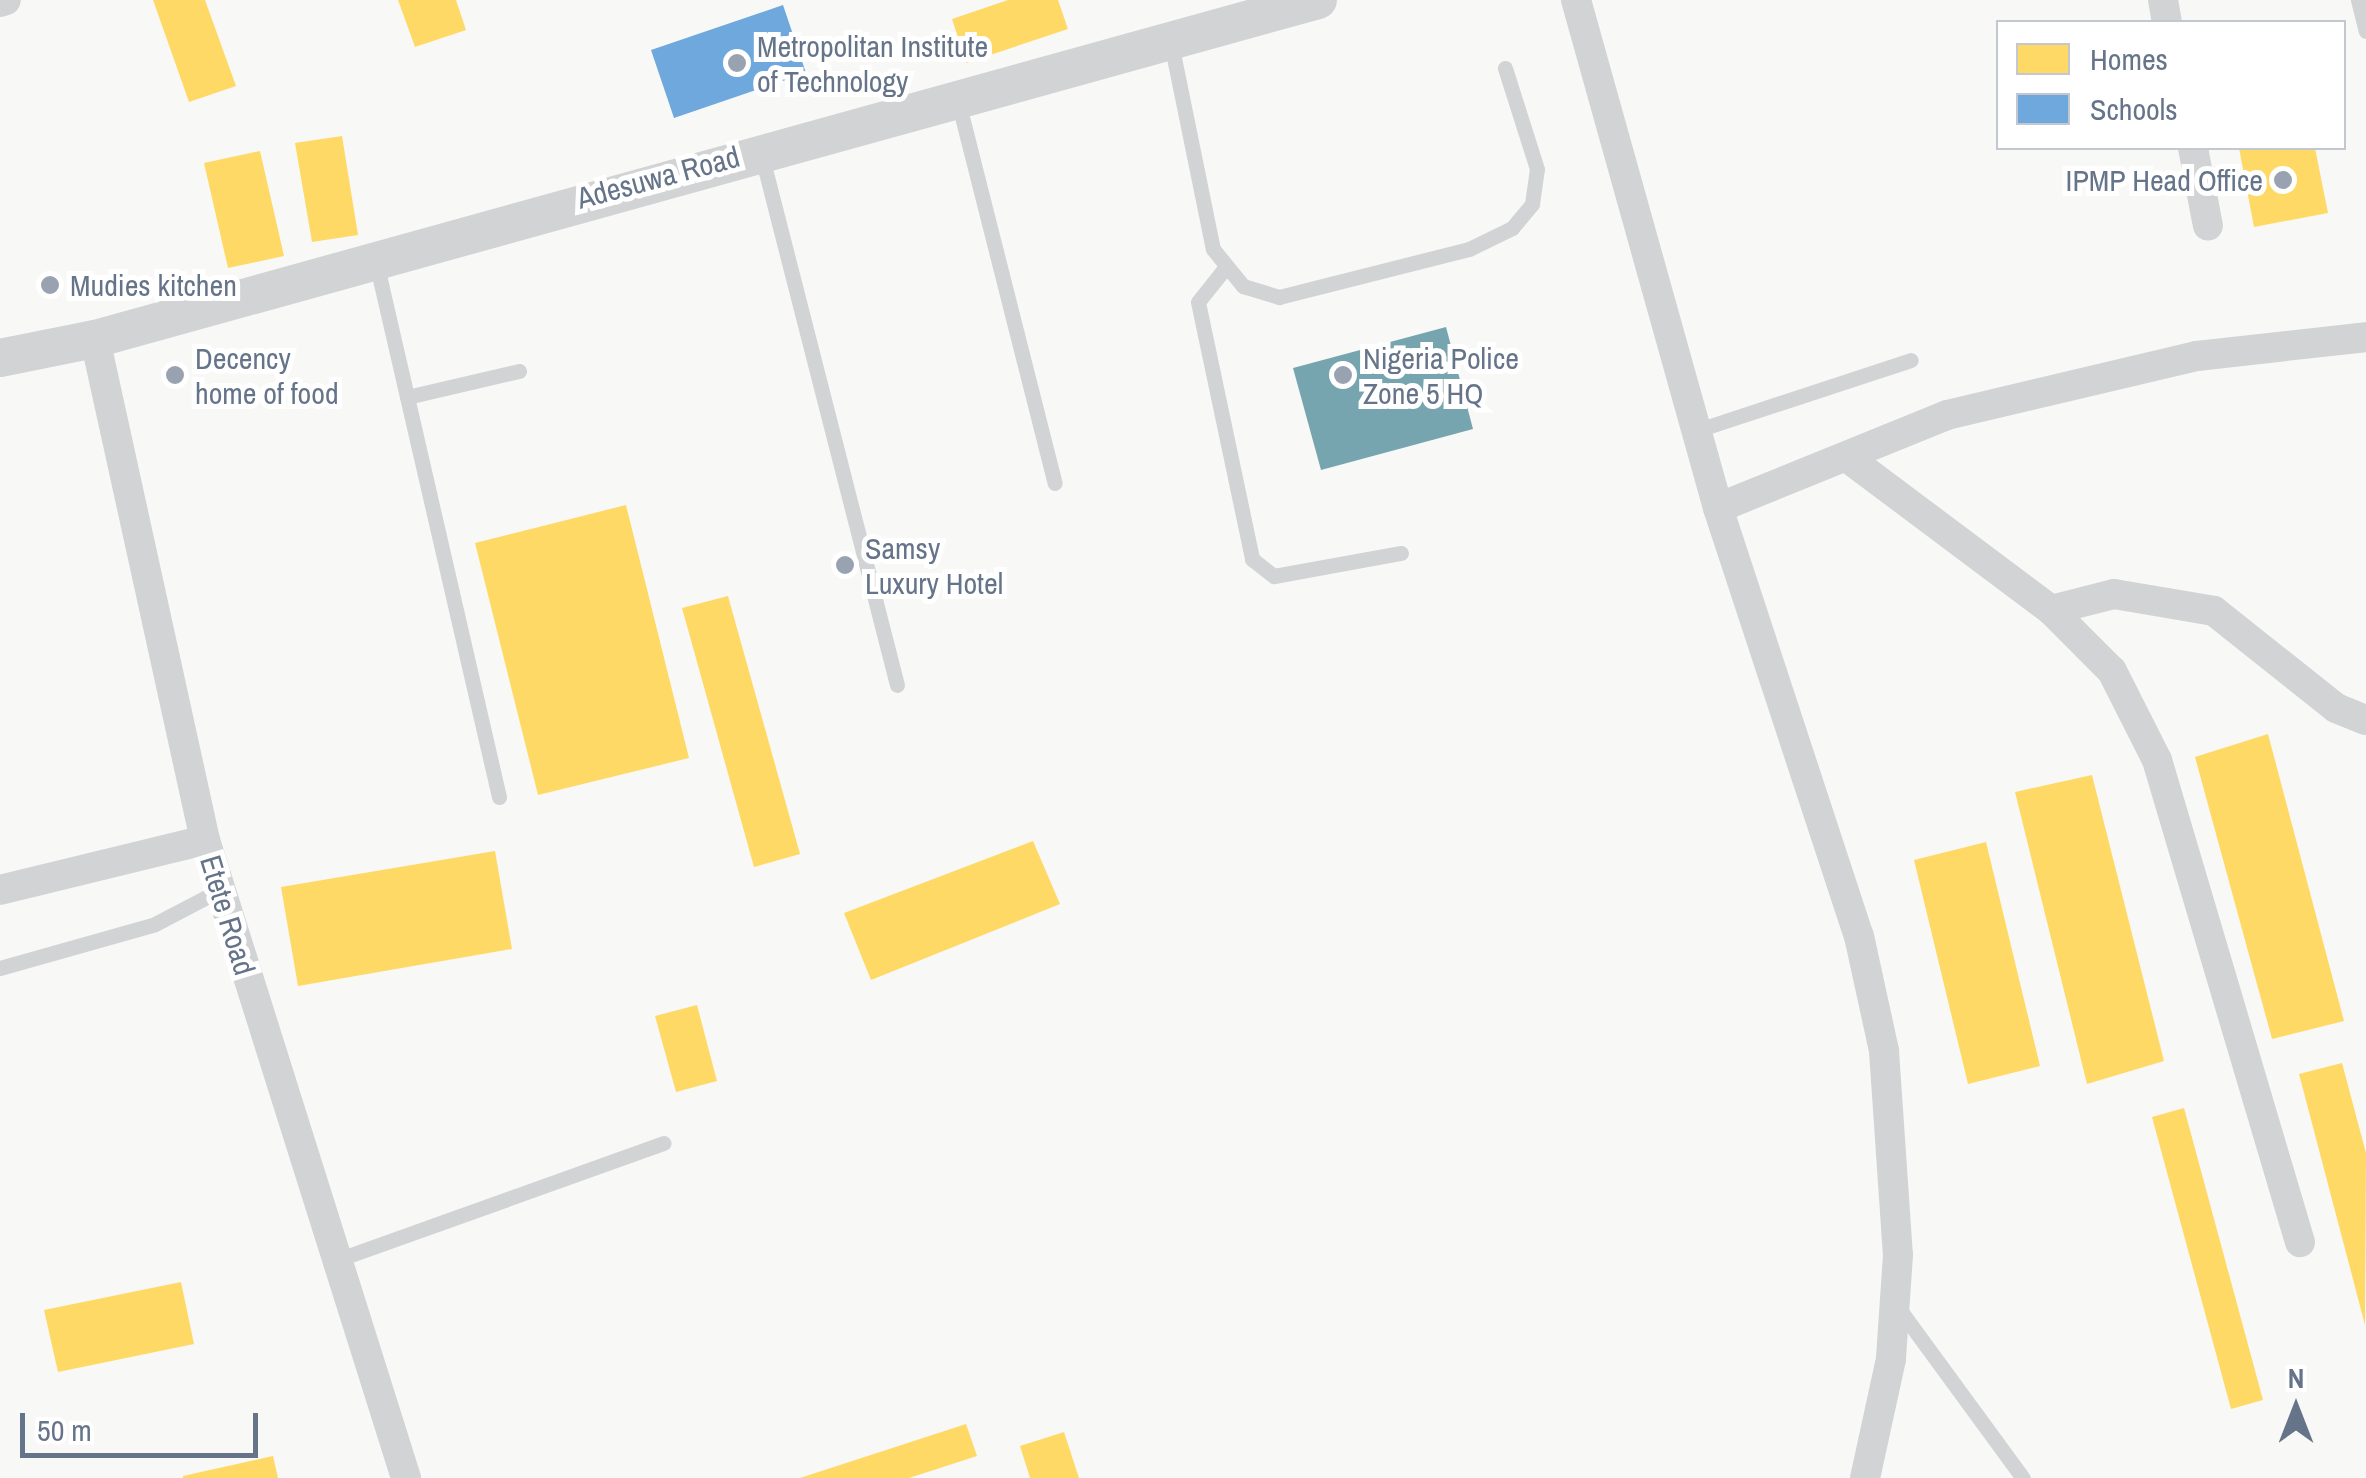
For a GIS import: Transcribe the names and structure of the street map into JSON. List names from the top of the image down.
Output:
{
  "streets": {
    "street": ["Adesuwa Road", "Etete Road"]
  },
  "crossings": [
    ["Adesuwa Road", "Etete Road"]
  ],
  "places": [
    "Metropolitan Institute of Technology",
    "IPMP Head Office",
    "Mudies kitchen",
    "Decency home of food",
    "Nigeria Police Zone 5 HQ",
    "Samsy Luxury Hotel"
  ],
  "legend": ["Homes", "Schools"],
  "scale_bar": "50 m",
  "north": "top"
}
